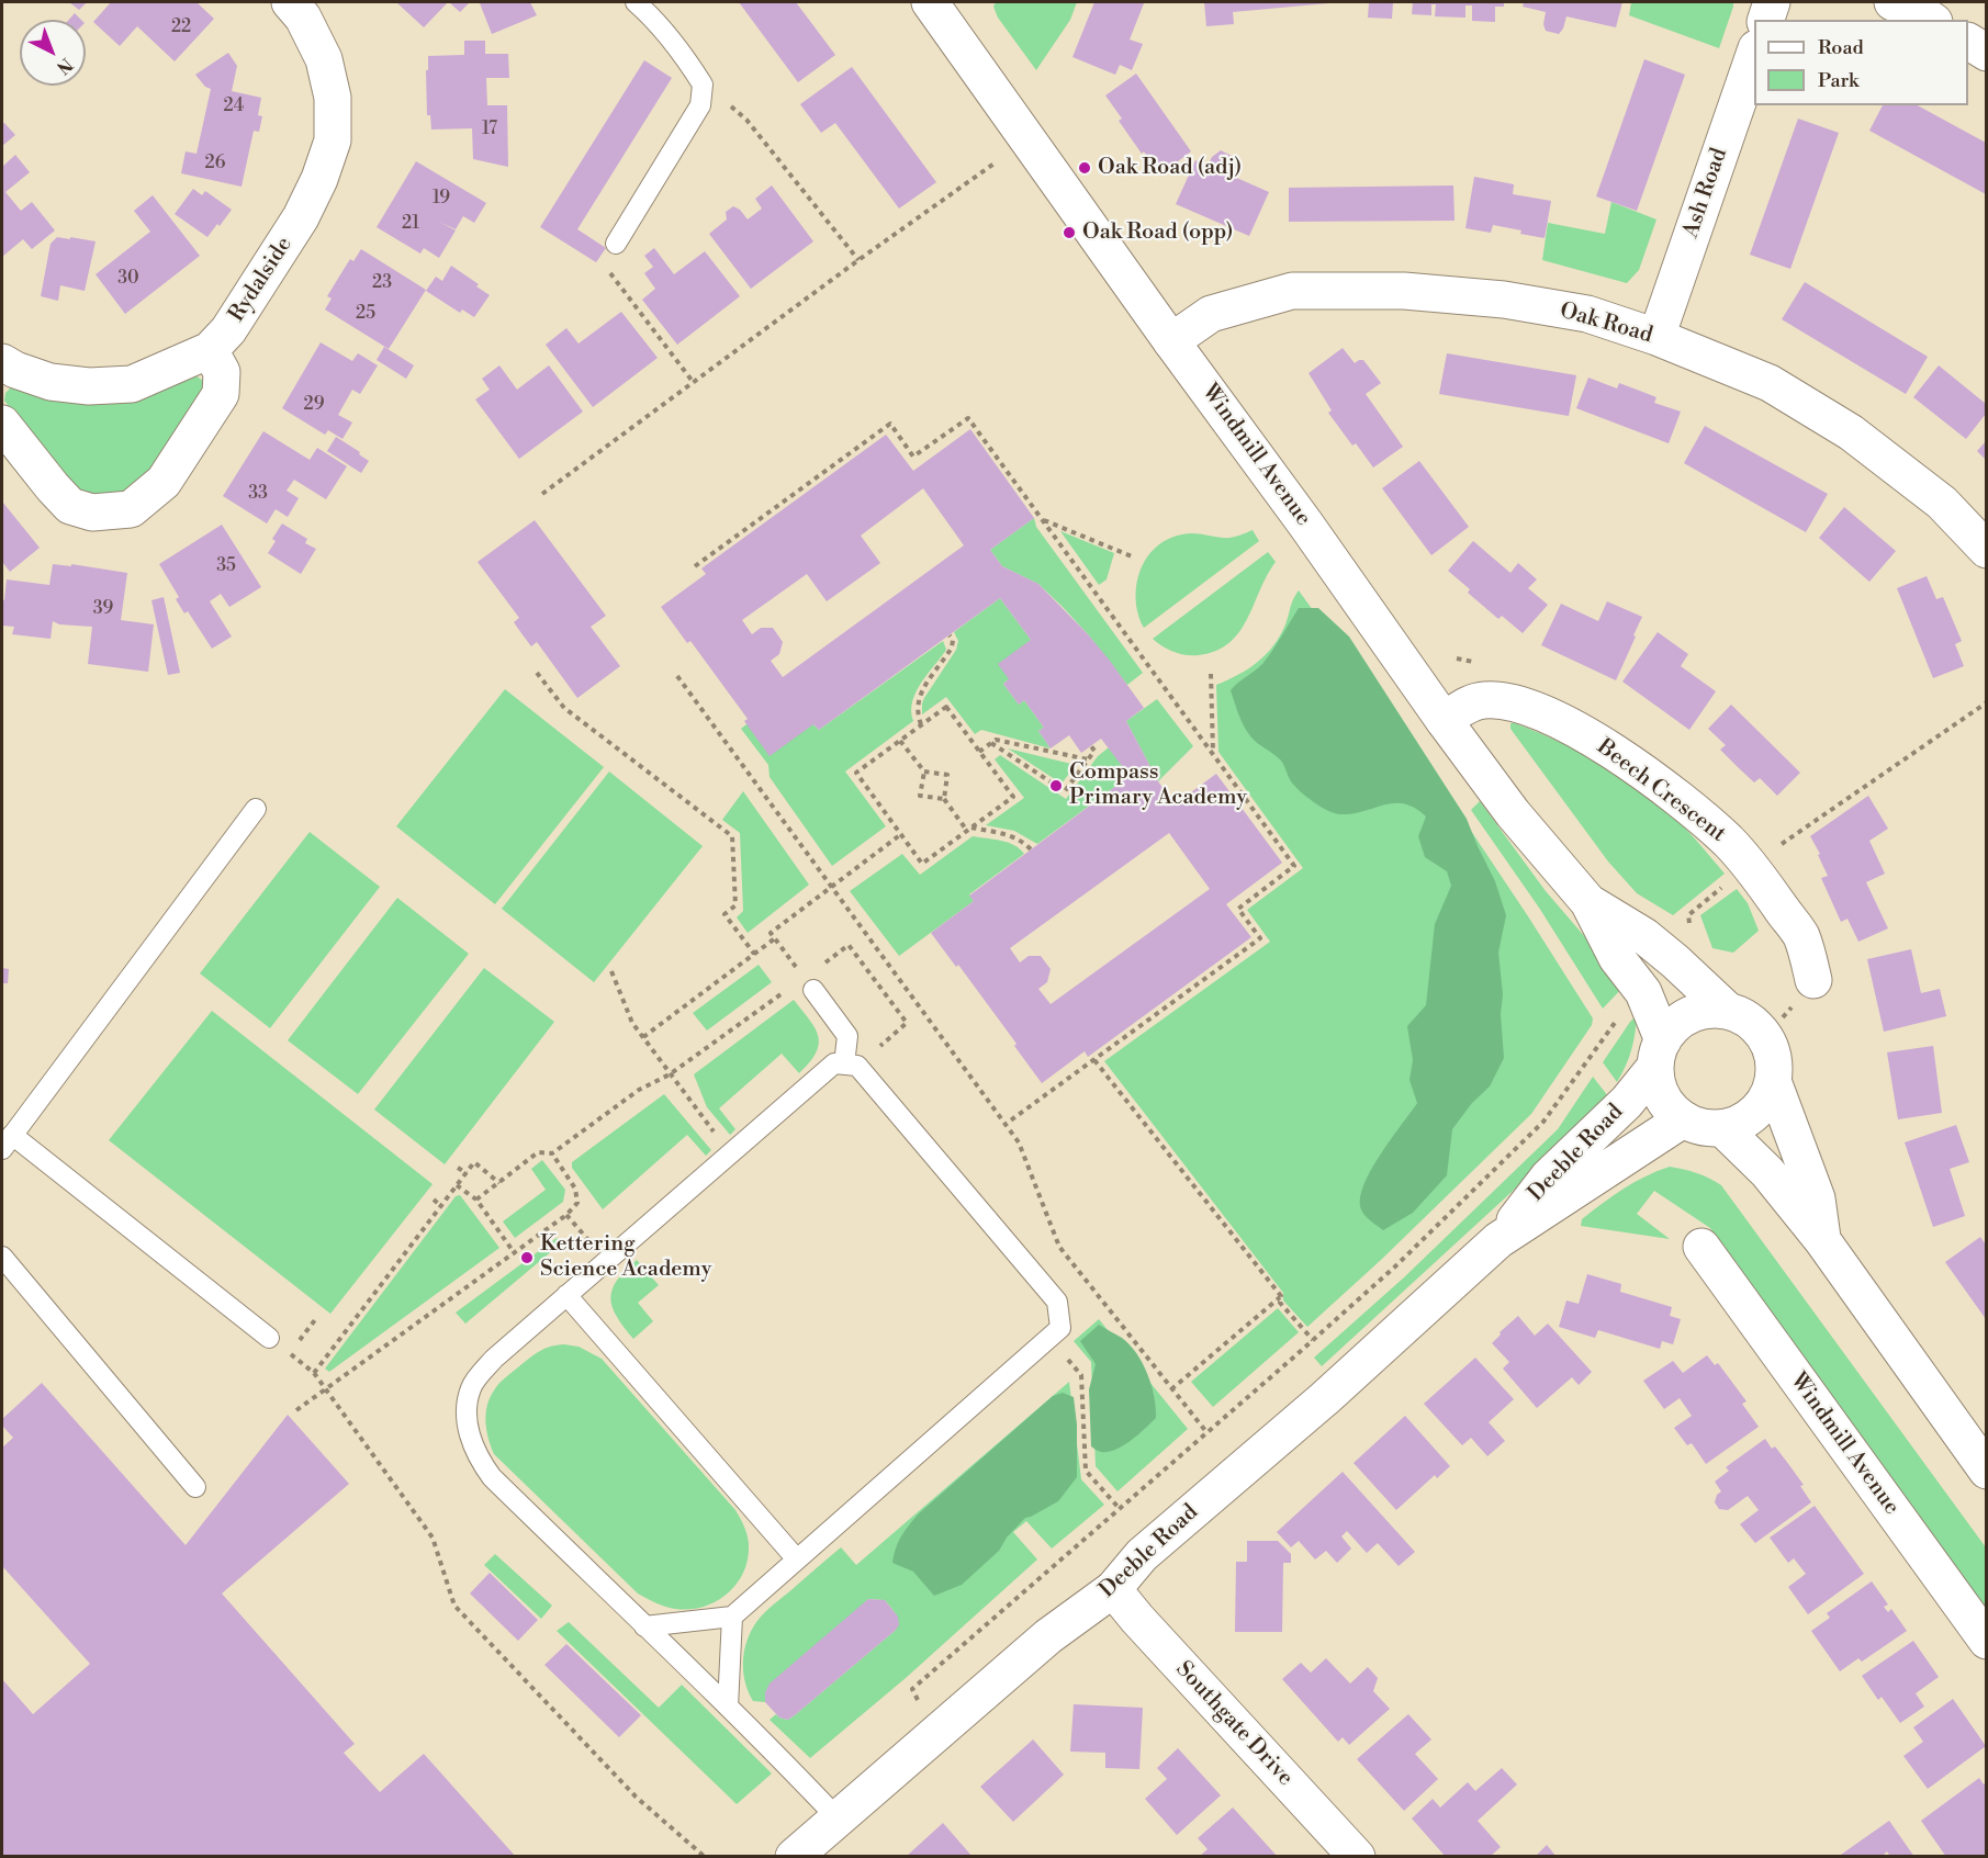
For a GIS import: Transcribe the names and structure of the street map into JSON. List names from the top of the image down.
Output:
{
  "streets": {
    "street": [
      "Ash Road",
      "Rydalside",
      "Oak Road",
      "Windmill Avenue",
      "Beech Crescent",
      "Deeble Road",
      "Southgate Drive"
    ]
  },
  "crossings": [
    ["Ash Road", "Oak Road"],
    ["Oak Road", "Windmill Avenue"],
    ["Windmill Avenue", "Beech Crescent"],
    ["Windmill Avenue", "Deeble Road"],
    ["Deeble Road", "Southgate Drive"]
  ],
  "places": [
    "Oak Road (adj)",
    "Oak Road (opp)",
    "Compass Primary Academy",
    "Kettering Science Academy"
  ],
  "house_numbers": [
    "22",
    "24",
    "17",
    "26",
    "19",
    "21",
    "30",
    "23",
    "25",
    "29",
    "33",
    "35",
    "39"
  ],
  "legend": ["Road", "Park"],
  "north": "bottom right"
}
